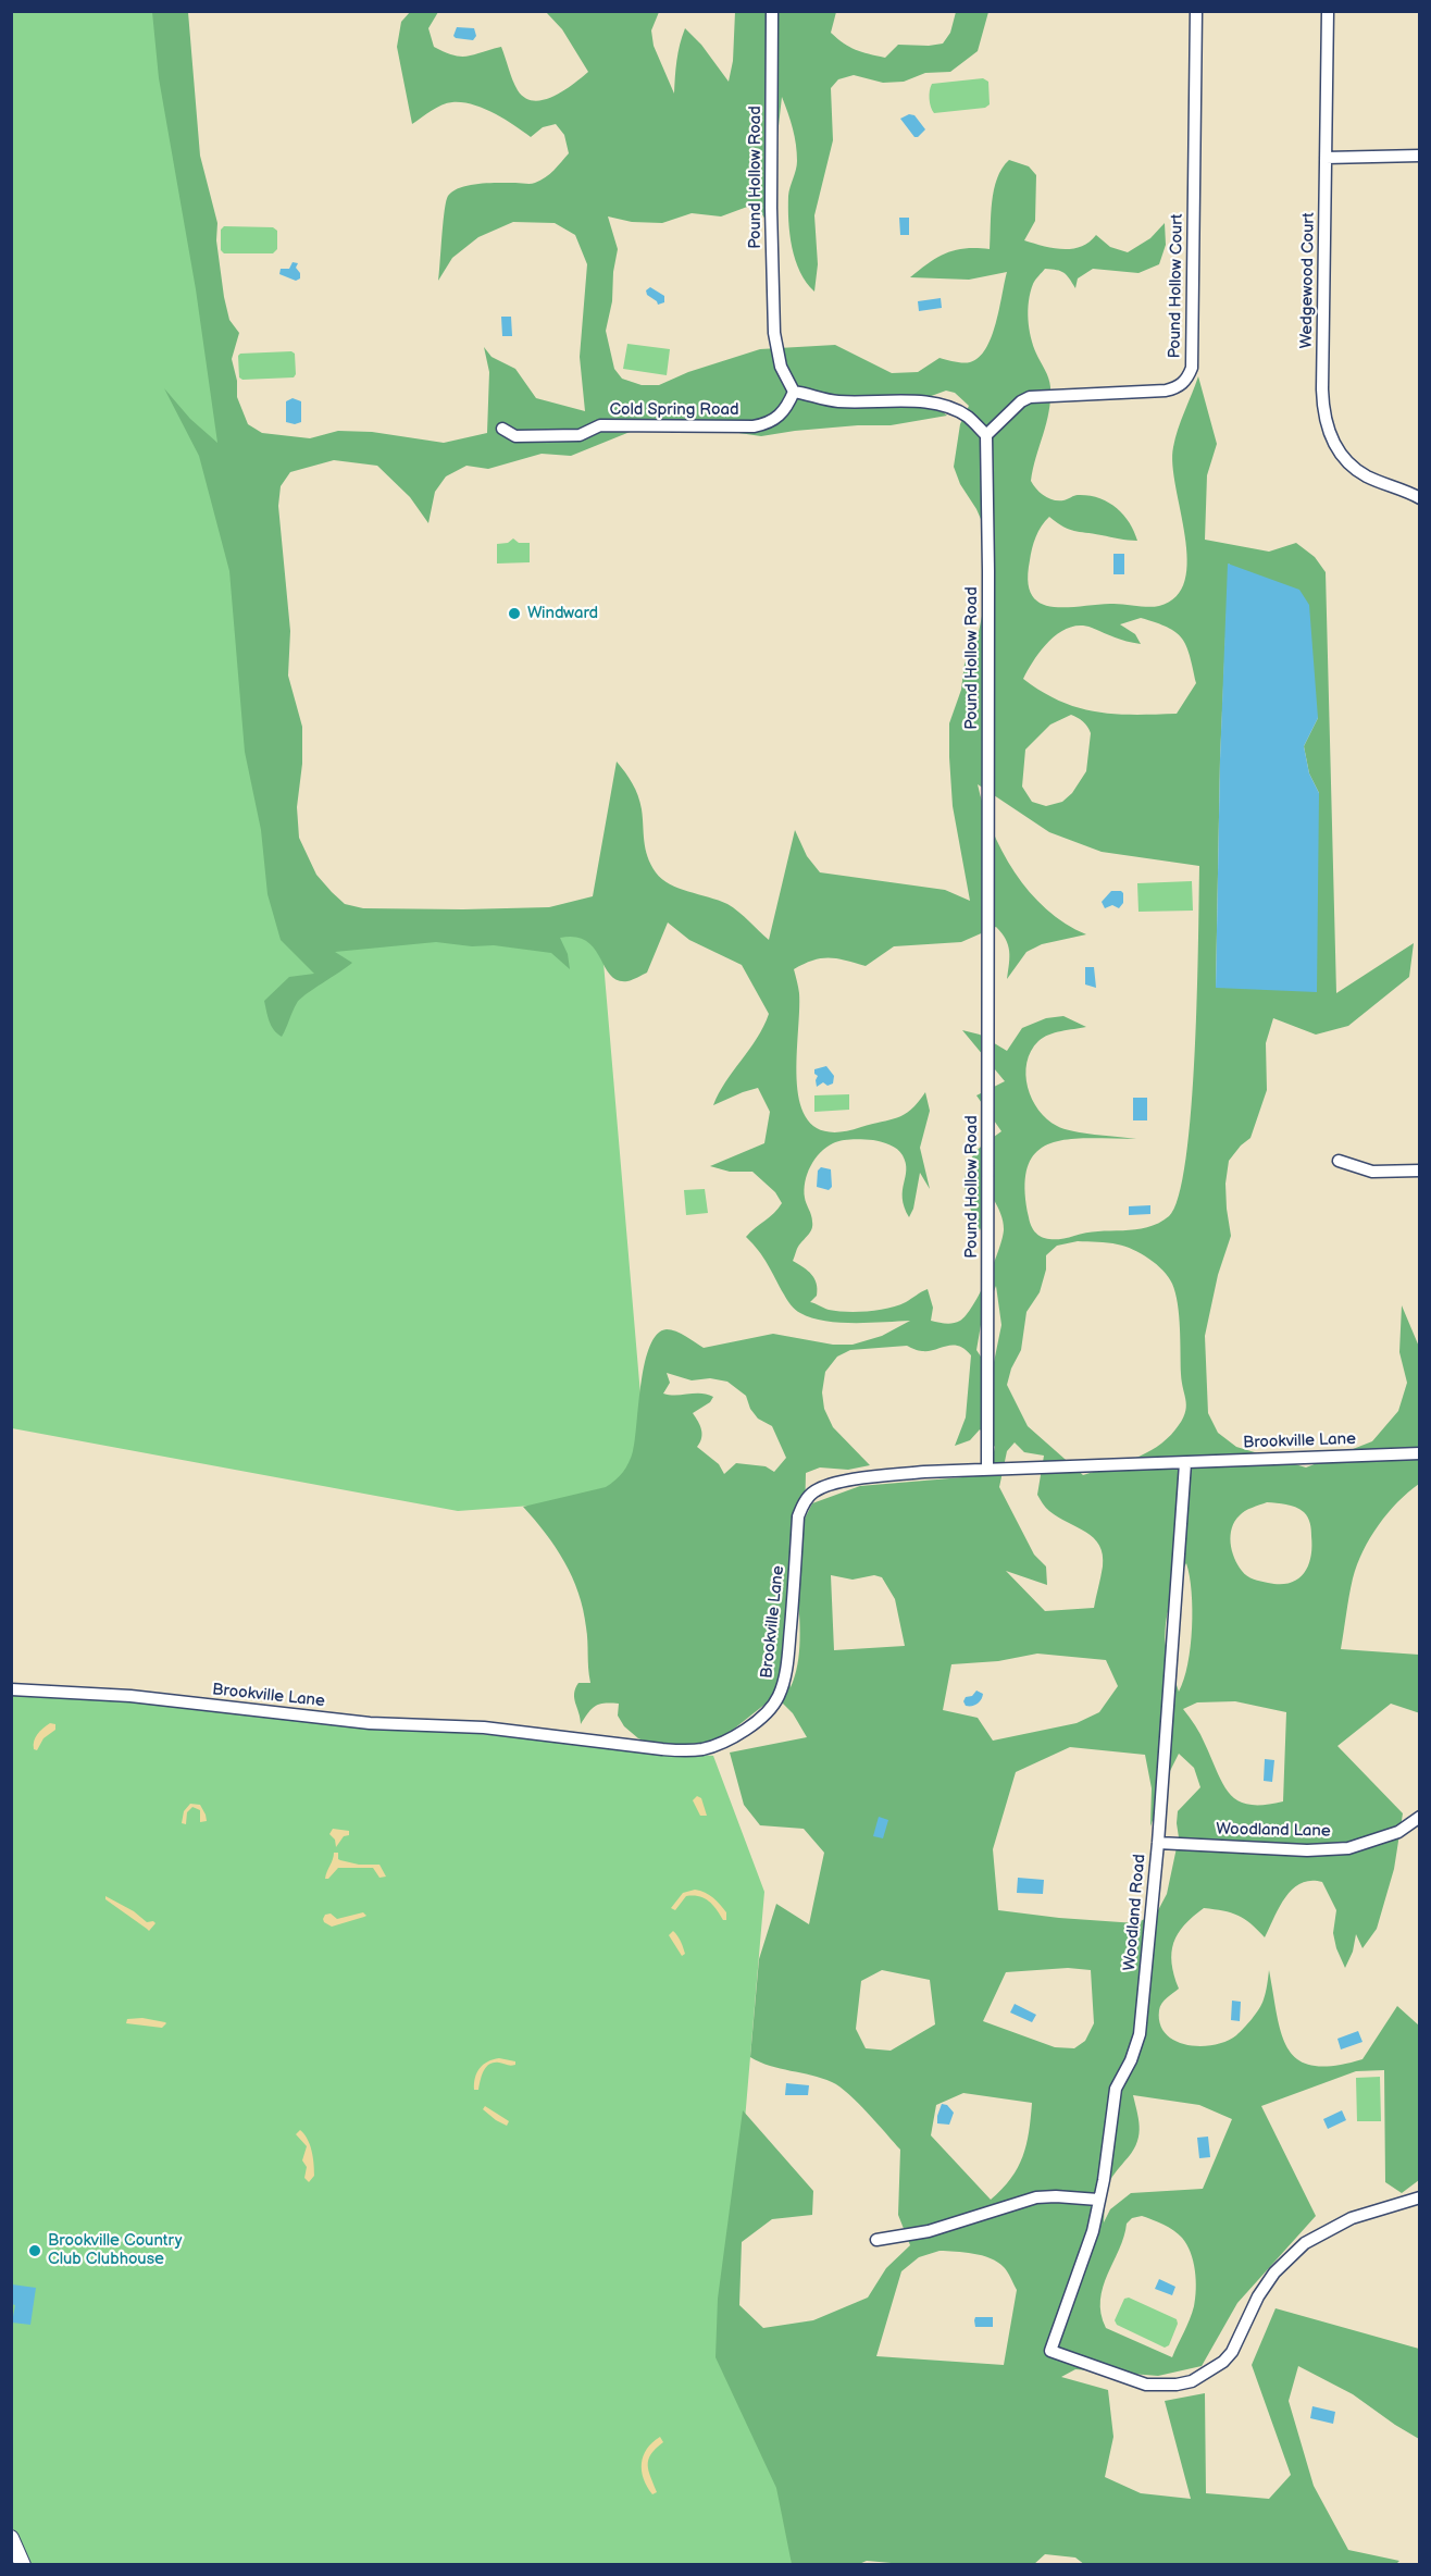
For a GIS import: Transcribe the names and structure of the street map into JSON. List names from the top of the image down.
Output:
{
  "streets": {
    "street": [
      "Pound Hollow Road",
      "Wedgewood Court",
      "Pound Hollow Court",
      "Cold Spring Road",
      "Brookville Lane",
      "Woodland Lane",
      "Woodland Road"
    ]
  },
  "crossings": [
    ["Pound Hollow Road", "Pound Hollow Court"],
    ["Pound Hollow Road", "Cold Spring Road"],
    ["Pound Hollow Road", "Brookville Lane"],
    ["Brookville Lane", "Woodland Road"],
    ["Woodland Lane", "Woodland Road"]
  ],
  "places": ["Windward", "Brookville Country Club Clubhouse"]
}
